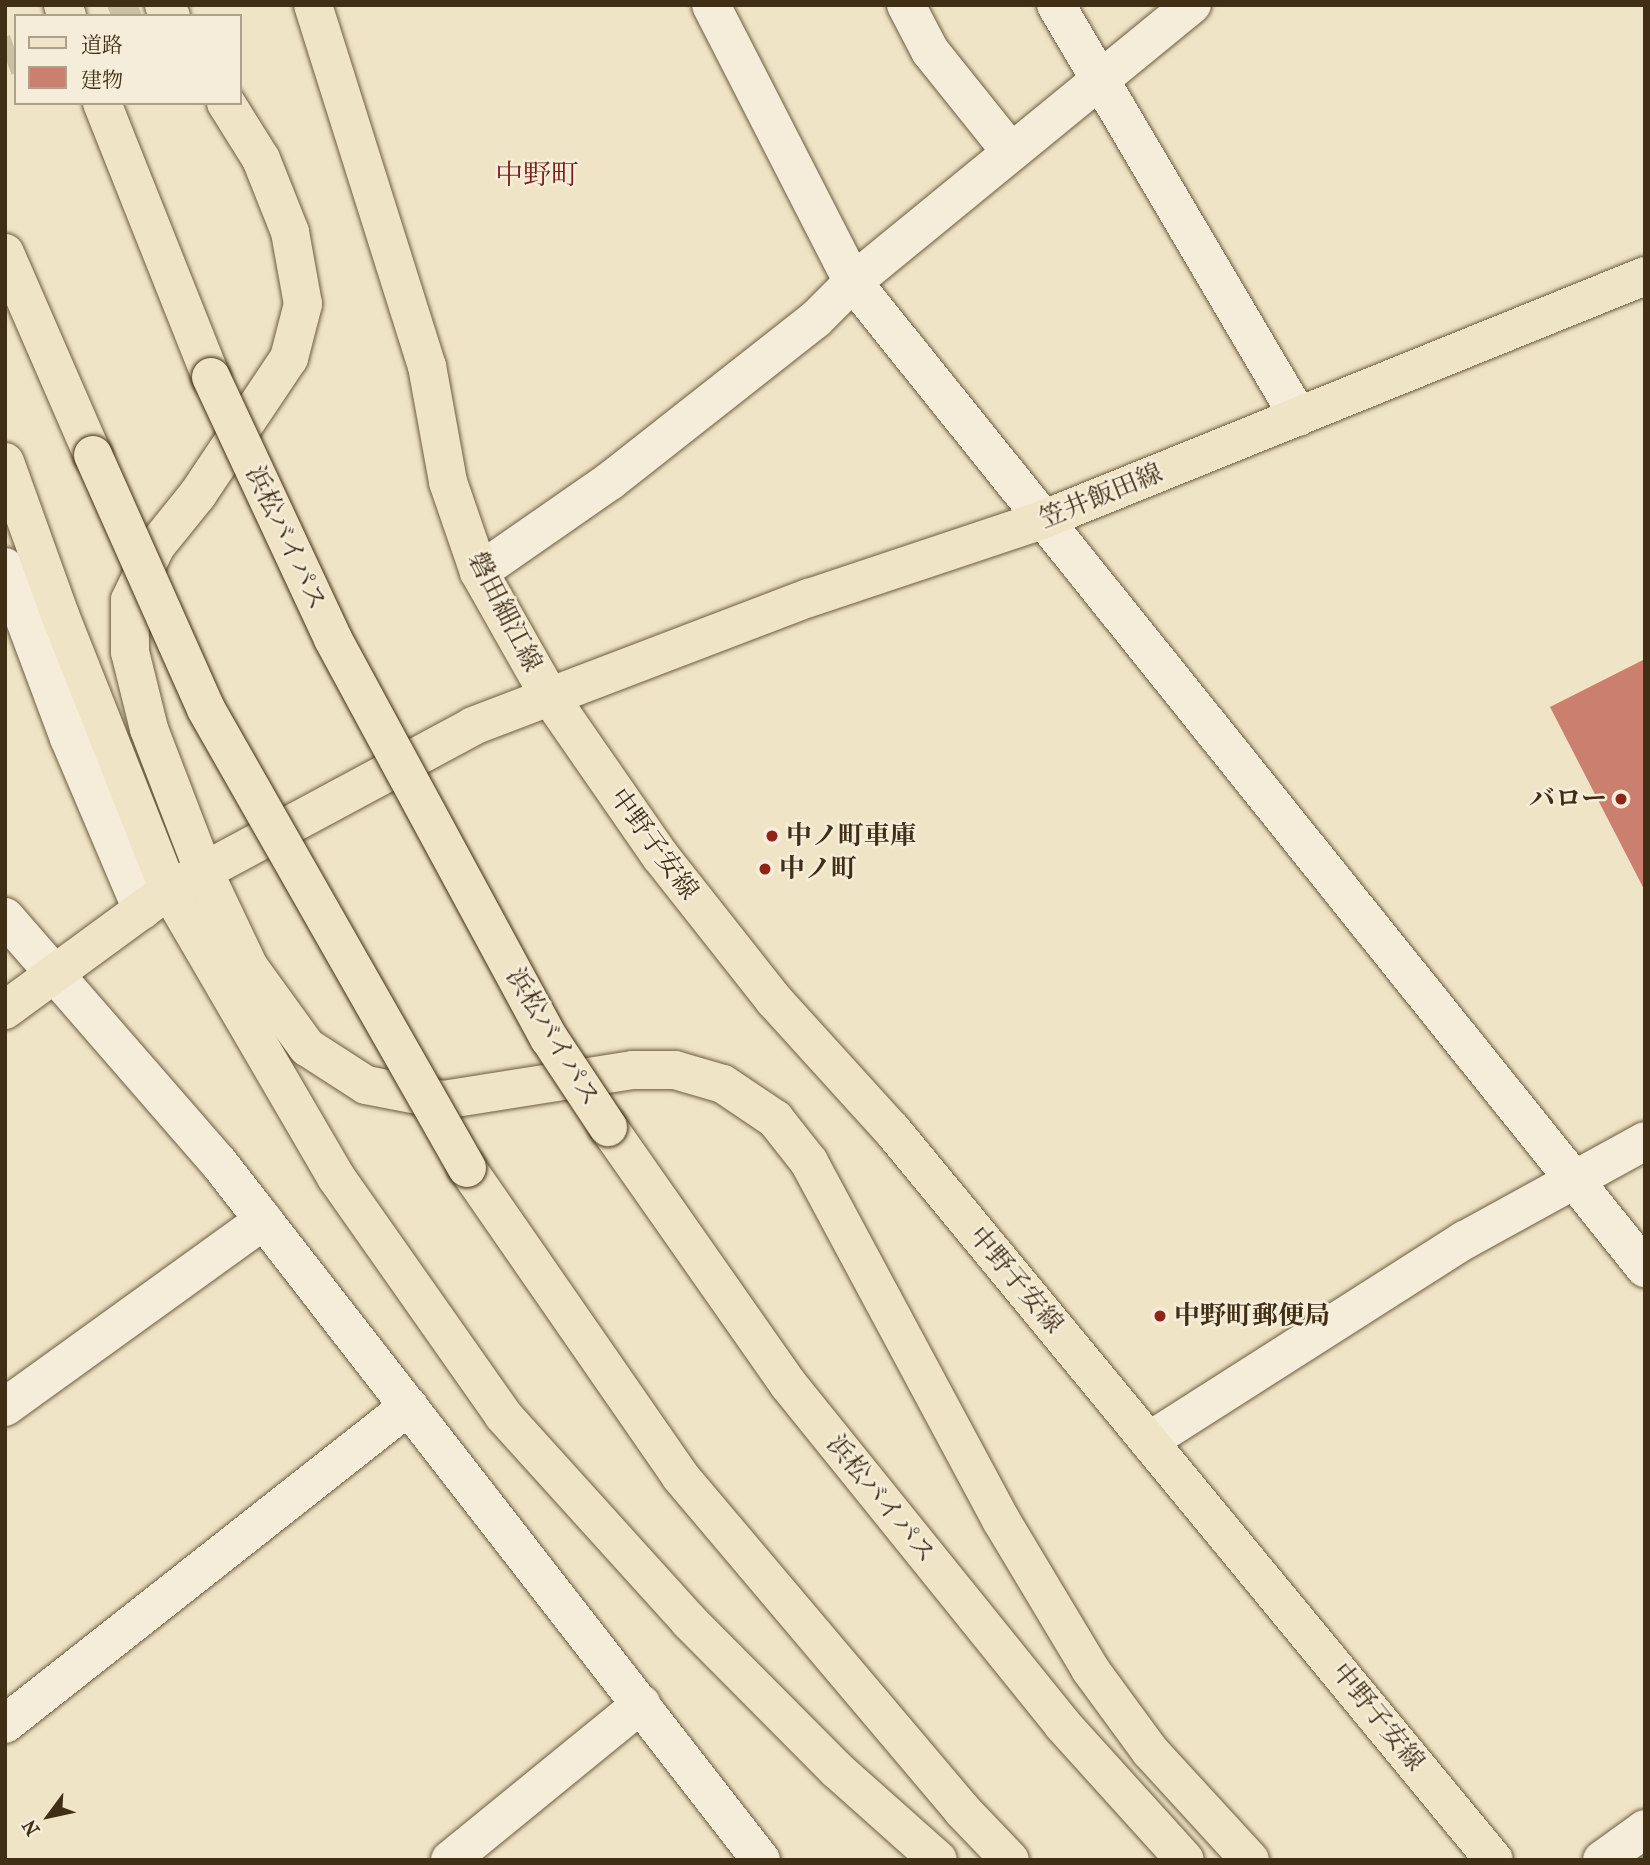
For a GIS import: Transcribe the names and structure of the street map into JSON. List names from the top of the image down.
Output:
{
  "streets": {
    "main road": [
      "笠井飯田線",
      "浜松バイパス",
      "磐田細江線",
      "中野子安線"
    ]
  },
  "crossings": [
    ["笠井飯田線", "磐田細江線"],
    ["笠井飯田線", "中野子安線"],
    ["磐田細江線", "中野子安線"]
  ],
  "districts": ["中野町"],
  "places": [
    "バロー",
    "中ノ町車庫",
    "中ノ町",
    "中野町郵便局"
  ],
  "legend": ["道路", "建物"],
  "north": "bottom left"
}
